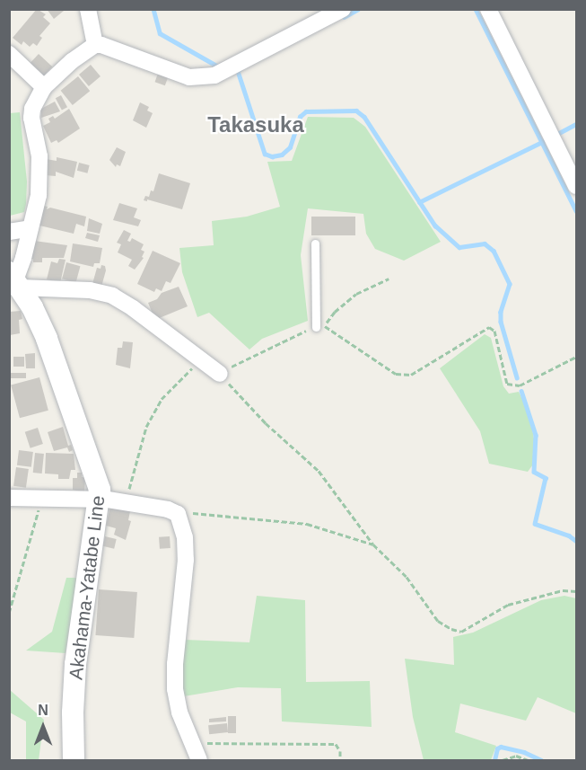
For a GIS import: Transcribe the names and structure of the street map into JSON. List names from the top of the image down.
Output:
{
  "streets": {
    "main road": ["Akahama-Yatabe Line"]
  },
  "districts": ["Takasuka"],
  "north": "top"
}
